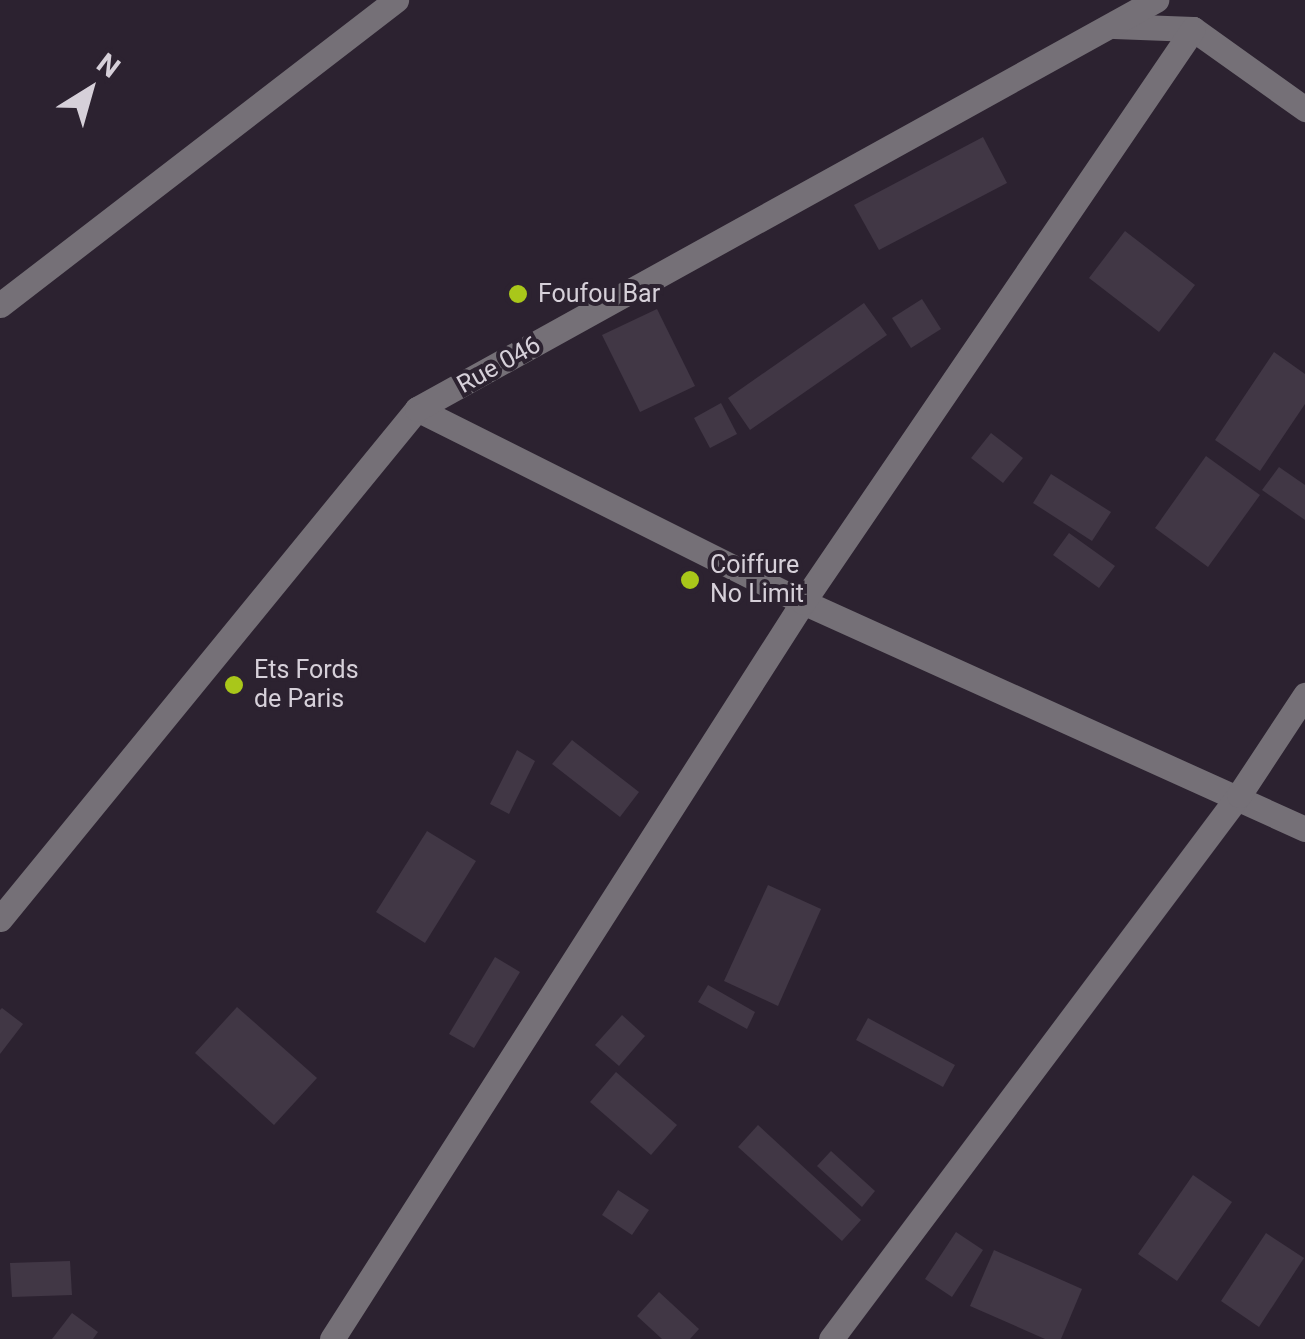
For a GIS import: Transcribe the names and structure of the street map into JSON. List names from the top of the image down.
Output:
{
  "streets": {
    "street": ["Rue 046"]
  },
  "places": ["Foufou Bar", "Coiffure No Limit", "Ets Fords de Paris"],
  "north": "top right"
}
